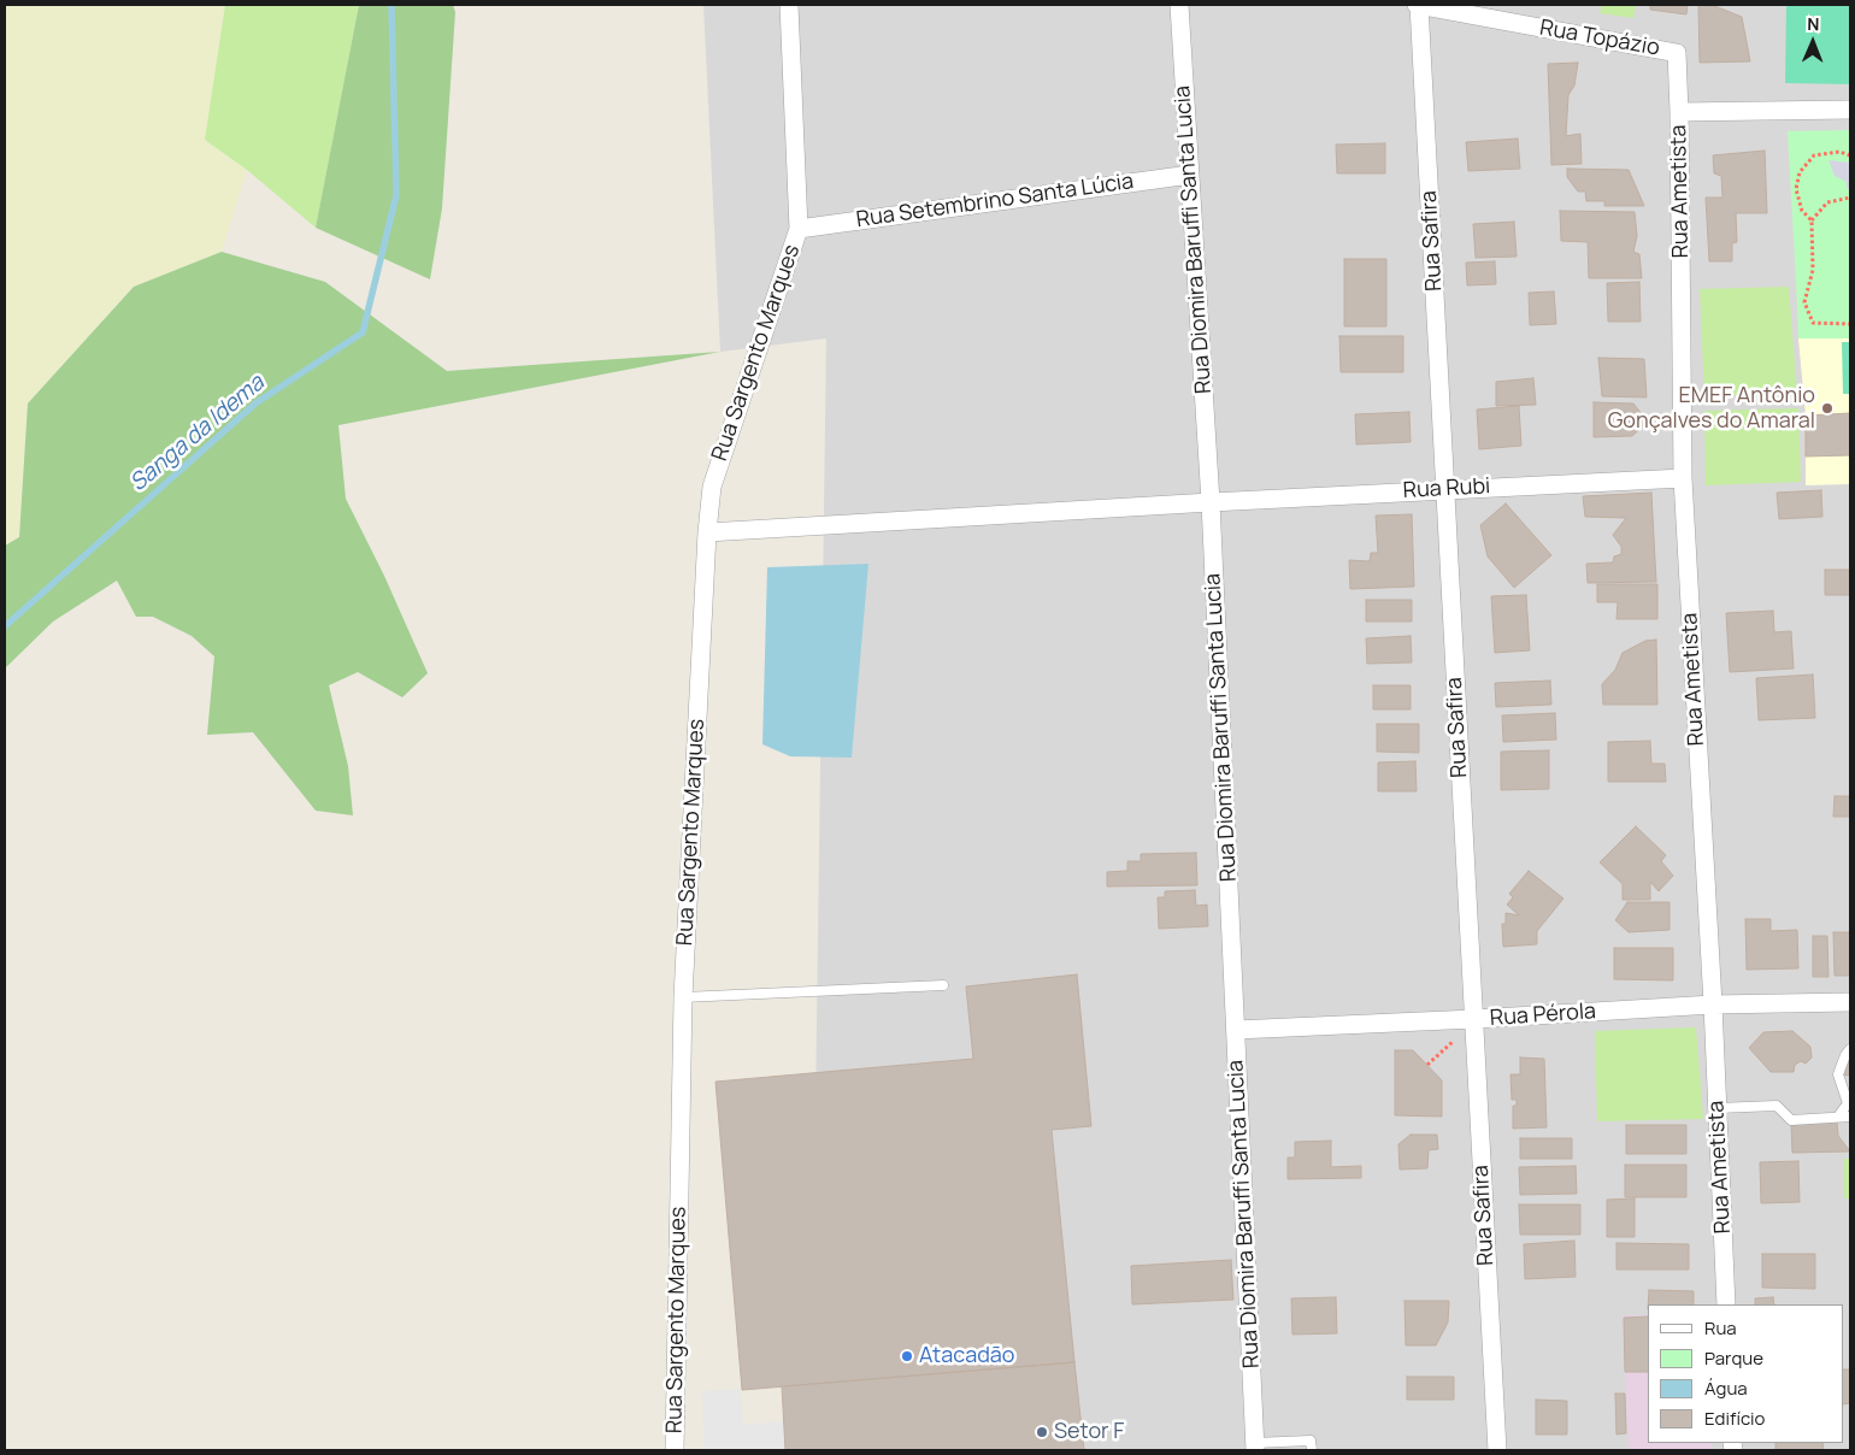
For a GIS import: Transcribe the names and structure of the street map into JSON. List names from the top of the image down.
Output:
{
  "streets": {
    "street": [
      "Rua Topázio",
      "Rua Ametista",
      "Rua Setembrino Santa Lúcia",
      "Rua Diomira Baruffi Santa Lucia",
      "Rua Safira",
      "Rua Sargento Marques",
      "Rua Rubi",
      "Rua Pérola"
    ]
  },
  "crossings": [
    ["Rua Topázio", "Rua Ametista"],
    ["Rua Topázio", "Rua Safira"],
    ["Rua Ametista", "Rua Rubi"],
    ["Rua Ametista", "Rua Pérola"],
    ["Rua Setembrino Santa Lúcia", "Rua Diomira Baruffi Santa Lucia"],
    ["Rua Setembrino Santa Lúcia", "Rua Sargento Marques"],
    ["Rua Diomira Baruffi Santa Lucia", "Rua Rubi"],
    ["Rua Diomira Baruffi Santa Lucia", "Rua Pérola"],
    ["Rua Safira", "Rua Rubi"],
    ["Rua Safira", "Rua Pérola"],
    ["Rua Sargento Marques", "Rua Rubi"]
  ],
  "water": ["Sanga da Idema"],
  "places": ["EMEF Antônio Gonçalves do Amaral", "Atacadão", "Setor F"],
  "legend": [
    "Rua",
    "Parque",
    "Água",
    "Edifício"
  ],
  "north": "top"
}
